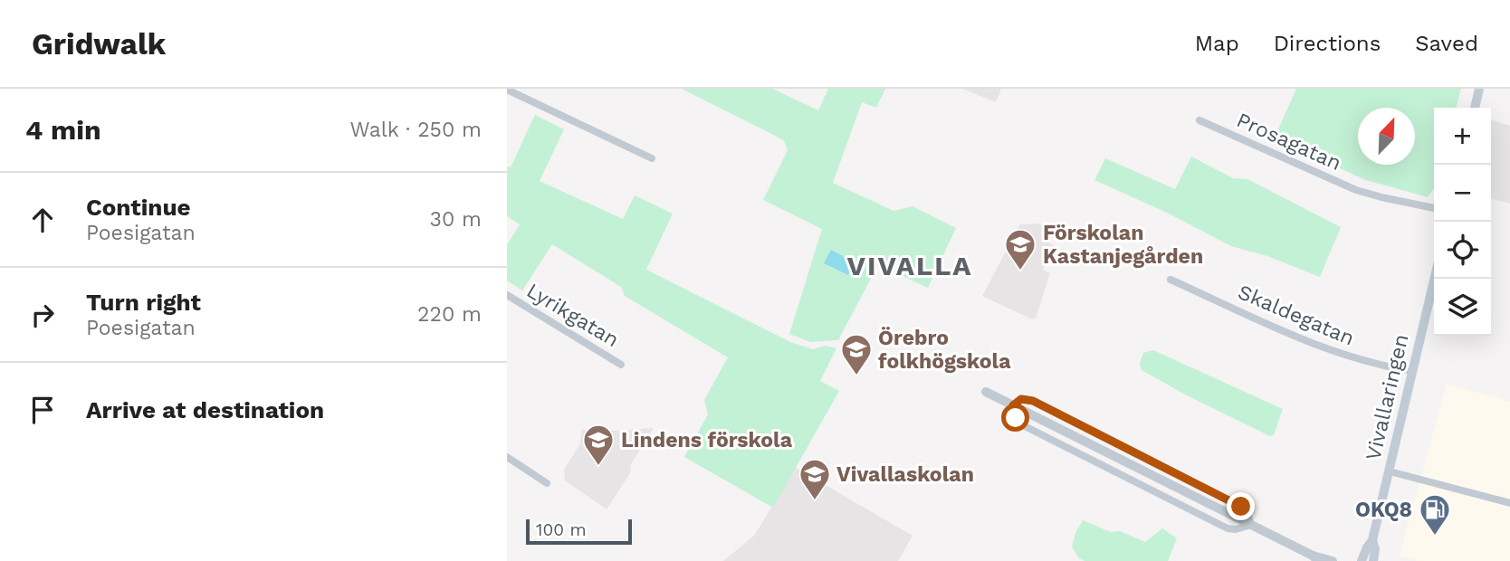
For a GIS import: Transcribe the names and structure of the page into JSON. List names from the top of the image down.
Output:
{
  "streets": {
    "main road": ["Vivallaringen"],
    "street": ["Prosagatan", "Lyrikgatan", "Skaldegatan"]
  },
  "crossings": [
    ["Skaldegatan", "Vivallaringen"]
  ],
  "districts": ["VIVALLA"],
  "places": {
    "school or university": [
      "Förskolan Kastanjegården",
      "Örebro folkhögskola",
      "Lindens förskola",
      "Vivallaskolan"
    ],
    "fuel station": ["OKQ8"]
  },
  "scale_bar": "100 m",
  "north": "top right",
  "page": {
    "header": "Gridwalk",
    "nav": ["Map", "Directions", "Saved"],
    "heading": ["4 min", "Walk · 250 m"],
    "map_buttons": ["+", "−"],
    "list": [
      ["Continue", "Poesigatan", "30 m"],
      ["Turn right", "Poesigatan", "220 m"],
      "Arrive at destination"
    ],
    "scale": "100 m"
  }
}
